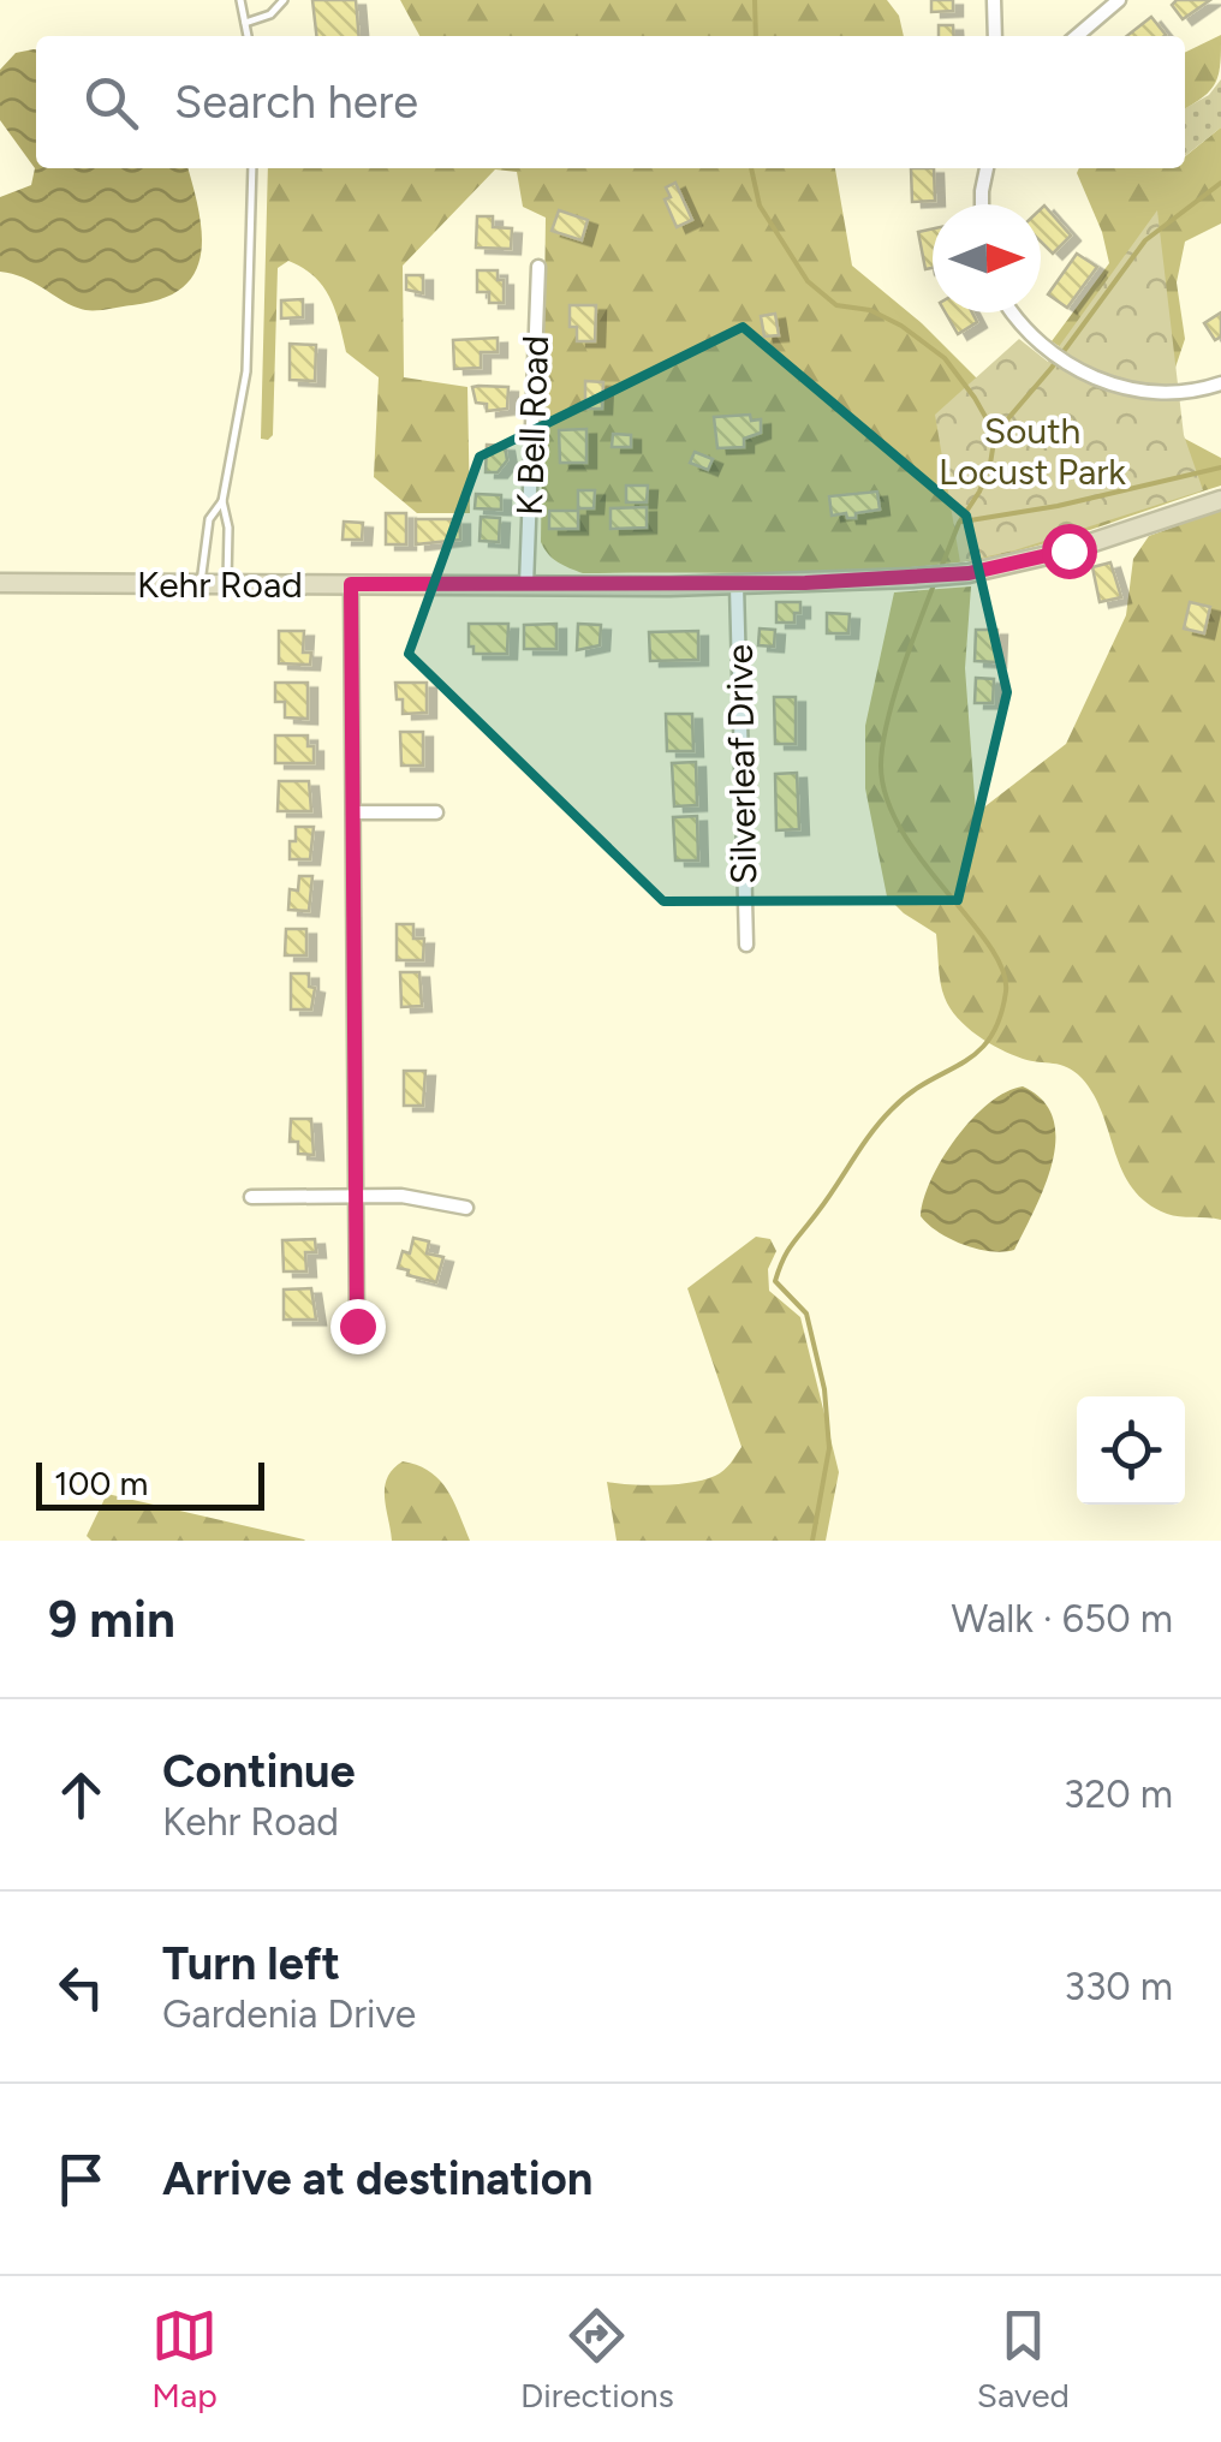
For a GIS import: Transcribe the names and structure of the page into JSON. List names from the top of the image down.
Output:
{
  "streets": {
    "street": ["K Bell Road", "Kehr Road", "Silverleaf Drive"]
  },
  "crossings": [
    ["K Bell Road", "Kehr Road"],
    ["Kehr Road", "Silverleaf Drive"]
  ],
  "parks": ["South Locust Park"],
  "scale_bar": "100 m",
  "north": "right",
  "page": {
    "search": "Search here",
    "scale": "100 m",
    "heading": ["9 min", "Walk · 650 m"],
    "list": [
      ["Continue", "Kehr Road", "320 m"],
      ["Turn left", "Gardenia Drive", "330 m"],
      "Arrive at destination"
    ],
    "nav": ["Map", "Directions", "Saved"]
  }
}
